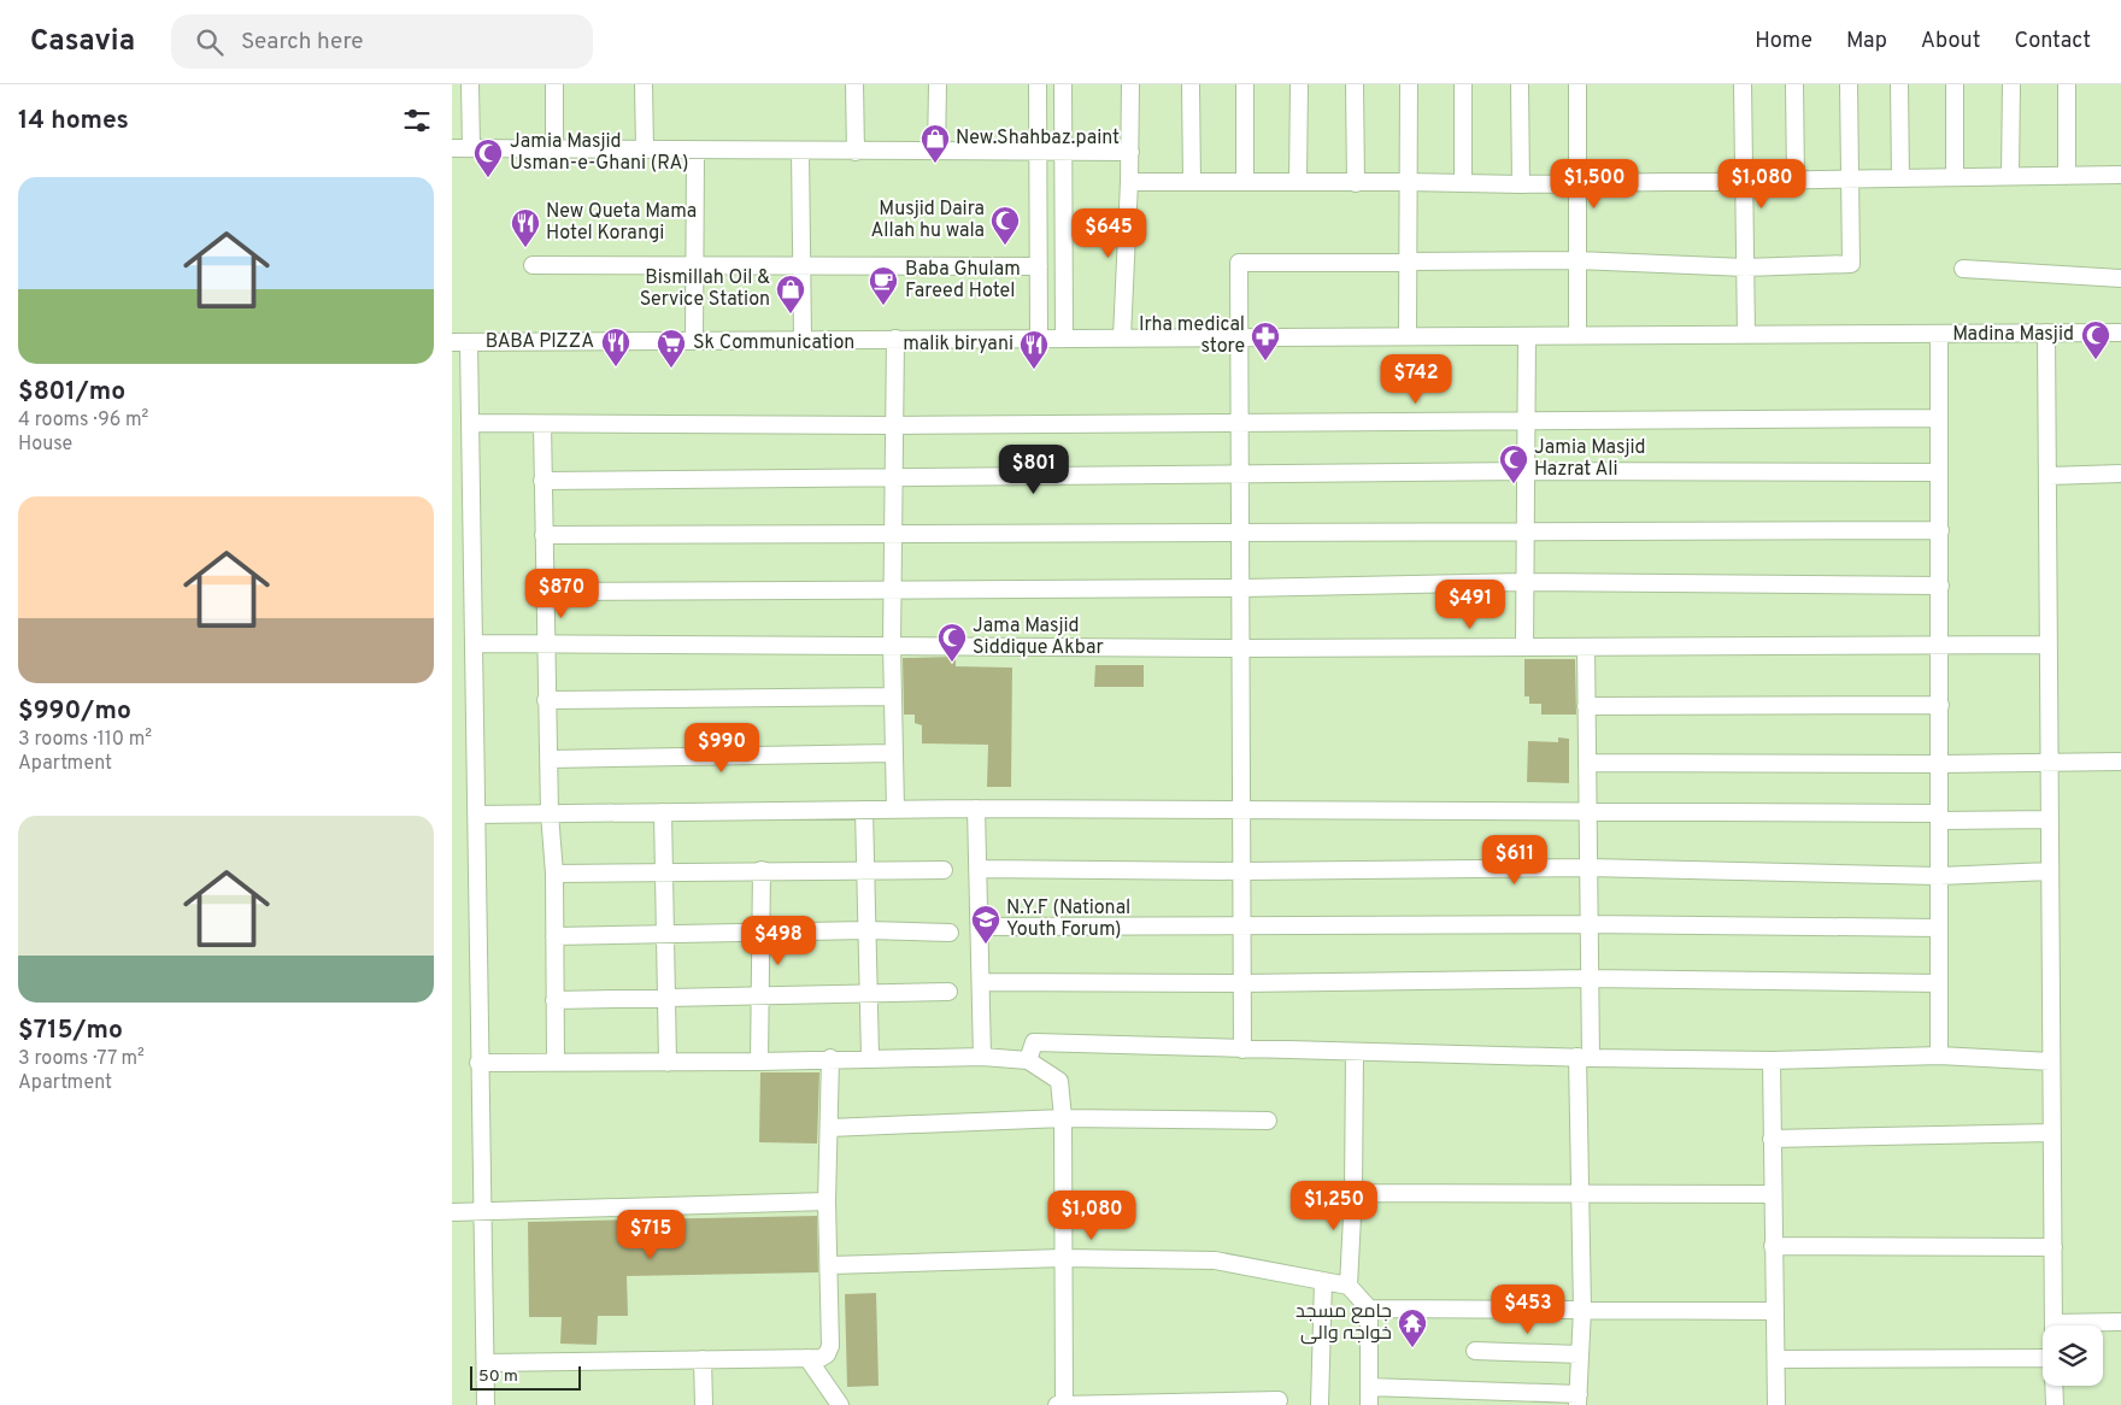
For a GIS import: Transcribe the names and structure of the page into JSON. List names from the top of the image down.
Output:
{
  "places": {
    "shop": ["New.Shahbaz.paint", "Bismillah Oil & Service Station"],
    "mosque": [
      "Jamia Masjid Usman-e-Ghani (RA)",
      "Musjid Daira Allah hu wala",
      "Madina Masjid",
      "Jamia Masjid Hazrat Ali",
      "Jama Masjid Siddique Akbar"
    ],
    "restaurant": ["New Queta Mama Hotel Korangi", "BABA PIZZA", "malik biryani"],
    "cafe": ["Baba Ghulam Fareed Hotel"],
    "pharmacy": ["Irha medical store"],
    "supermarket": ["Sk Communication"],
    "school or university": ["N.Y.F (National Youth Forum)"],
    "temple": ["جامع مسجد خواجہ والی"]
  },
  "scale_bar": "50 m",
  "page": {
    "header": "Casavia",
    "search": "Search here",
    "nav": [
      "Home",
      "Map",
      "About",
      "Contact"
    ],
    "heading": "14 homes",
    "list": [
      {
        "name": "$801/mo",
        "note": "4 rooms · 96 m² · House"
      },
      {
        "name": "$990/mo",
        "note": "3 rooms · 110 m² · Apartment"
      },
      {
        "name": "$715/mo",
        "note": "3 rooms · 77 m² · Apartment"
      }
    ],
    "price": [
      "$1,500",
      "$1,080",
      "$645",
      "$742",
      "$801",
      "$870",
      "$491",
      "$990",
      "$611",
      "$498",
      "$1,250",
      "$1,080",
      "$715",
      "$453"
    ],
    "scale": "50 m"
  }
}
